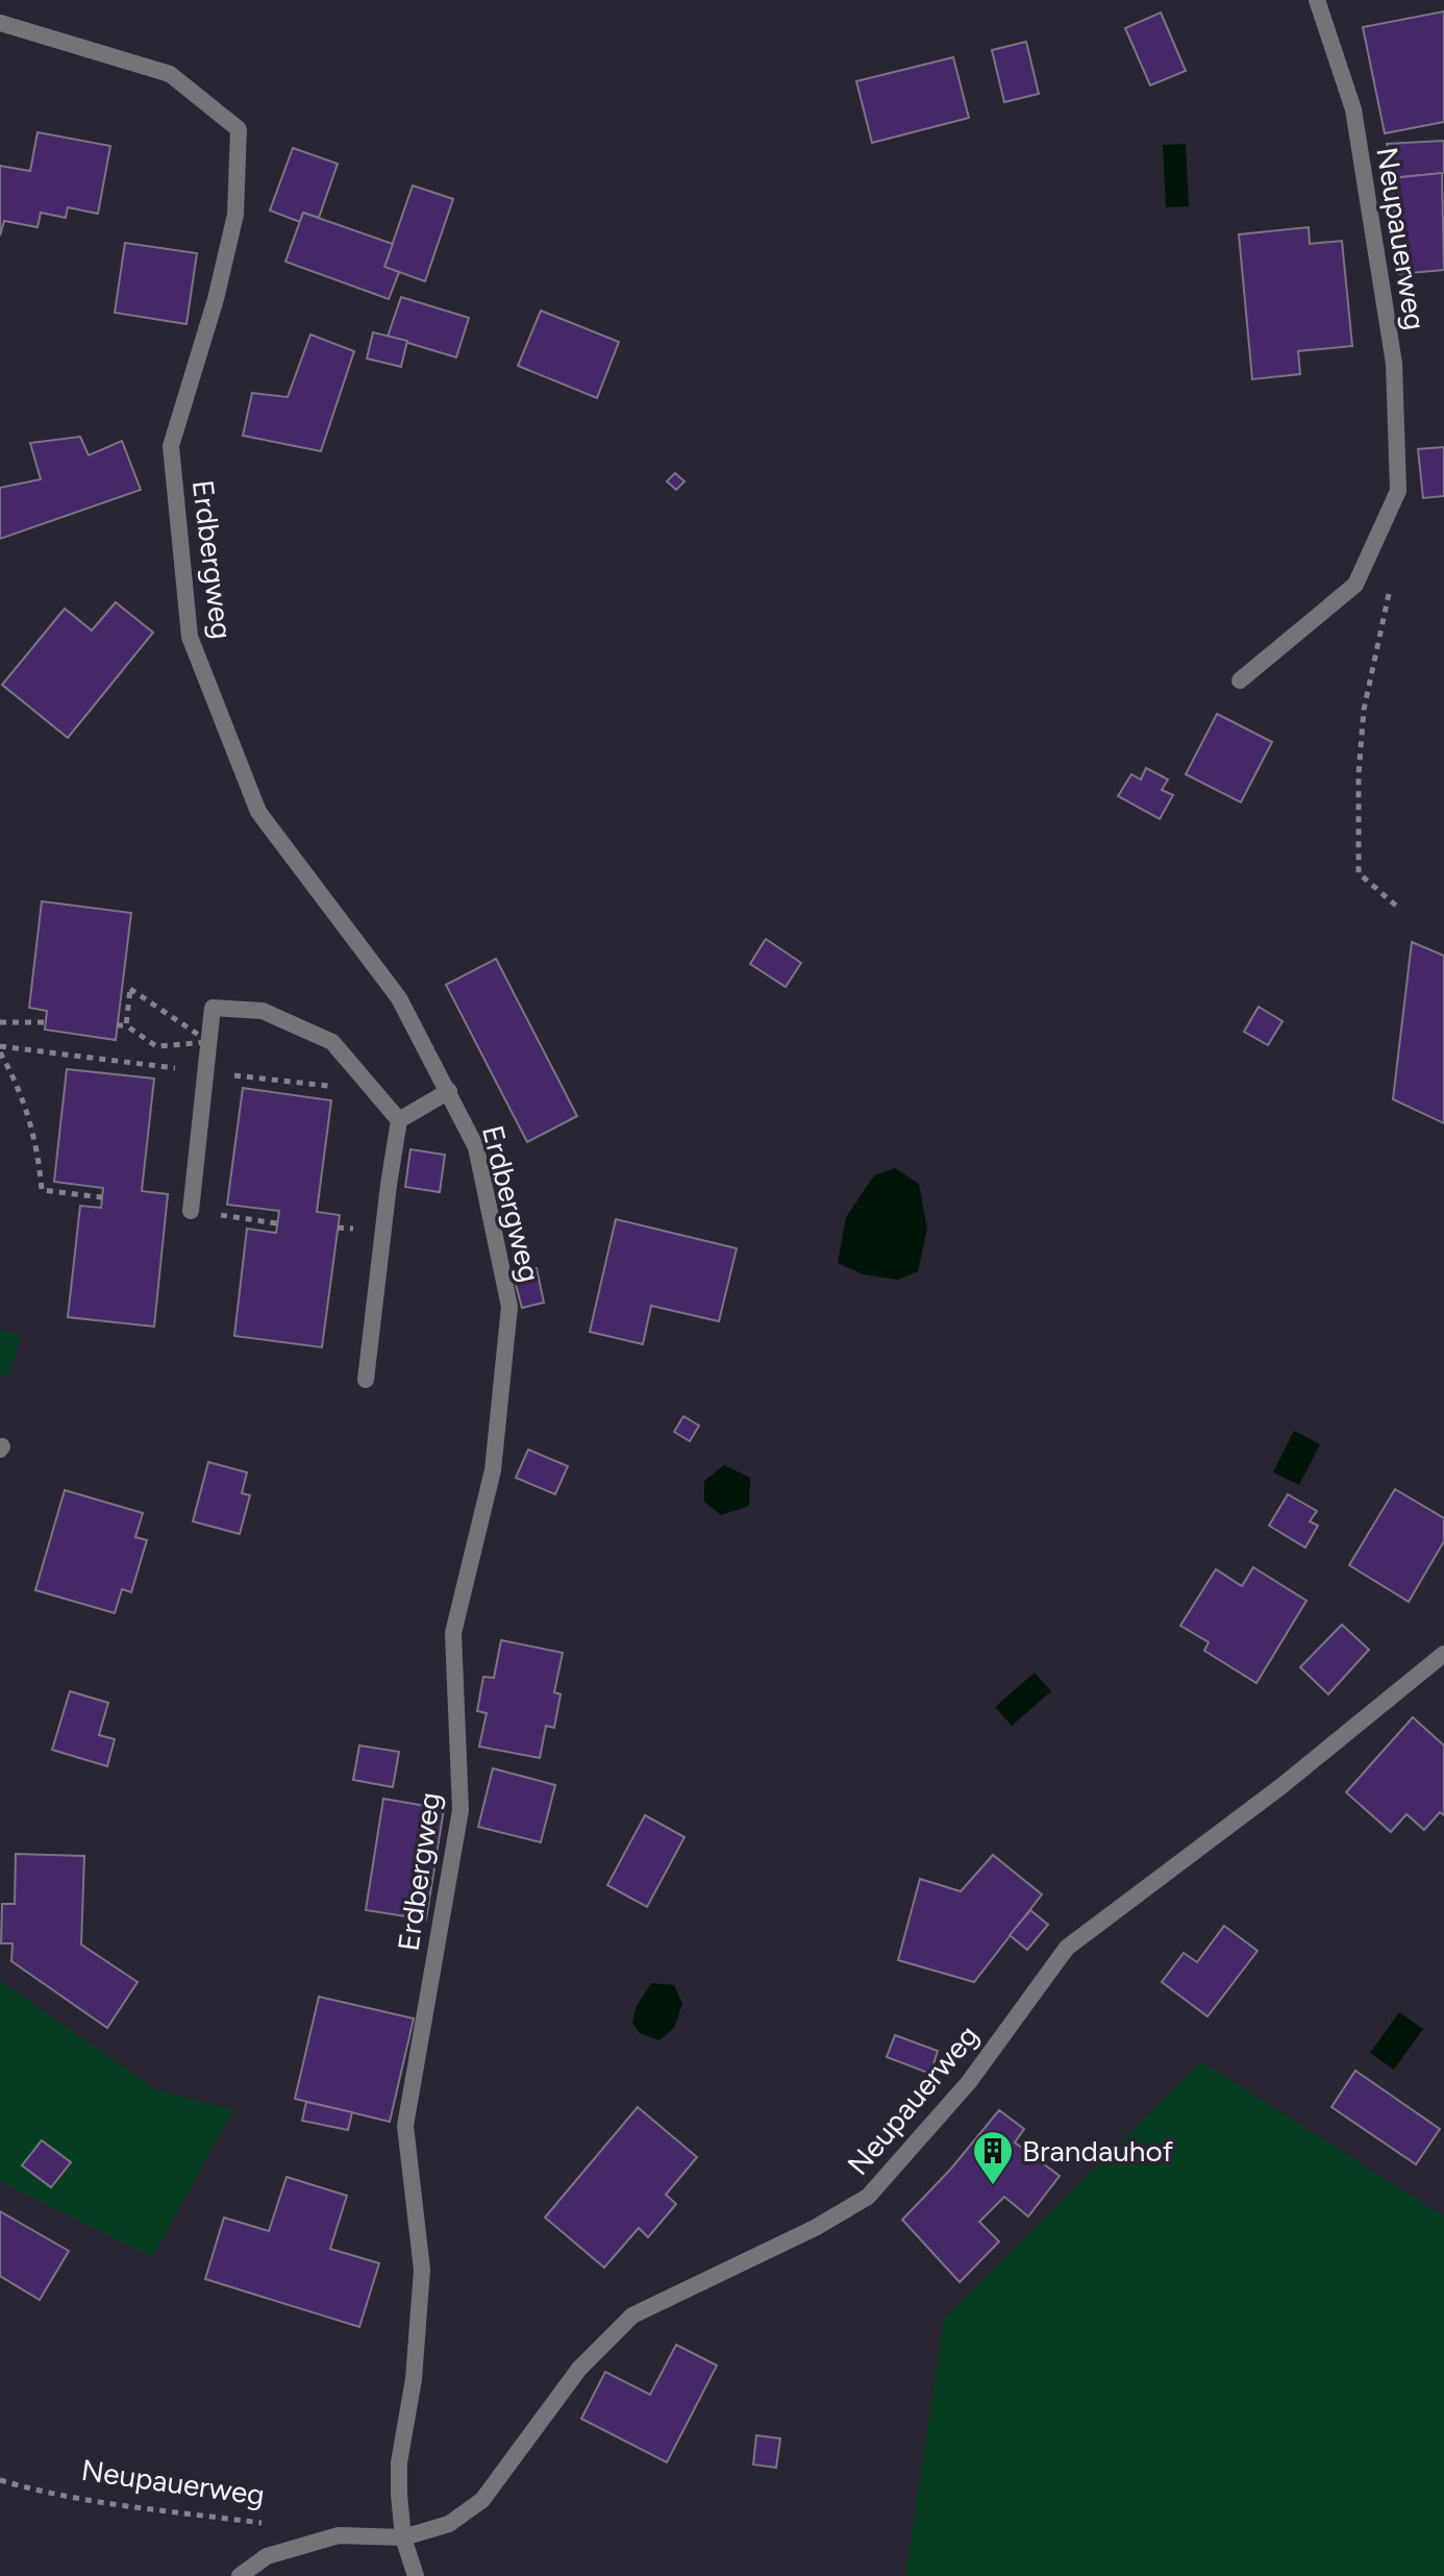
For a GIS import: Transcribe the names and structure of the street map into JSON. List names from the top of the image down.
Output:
{
  "streets": {
    "street": ["Neupauerweg", "Erdbergweg"]
  },
  "crossings": [
    ["Neupauerweg", "Erdbergweg"]
  ],
  "places": {
    "building": ["Brandauhof"]
  }
}
